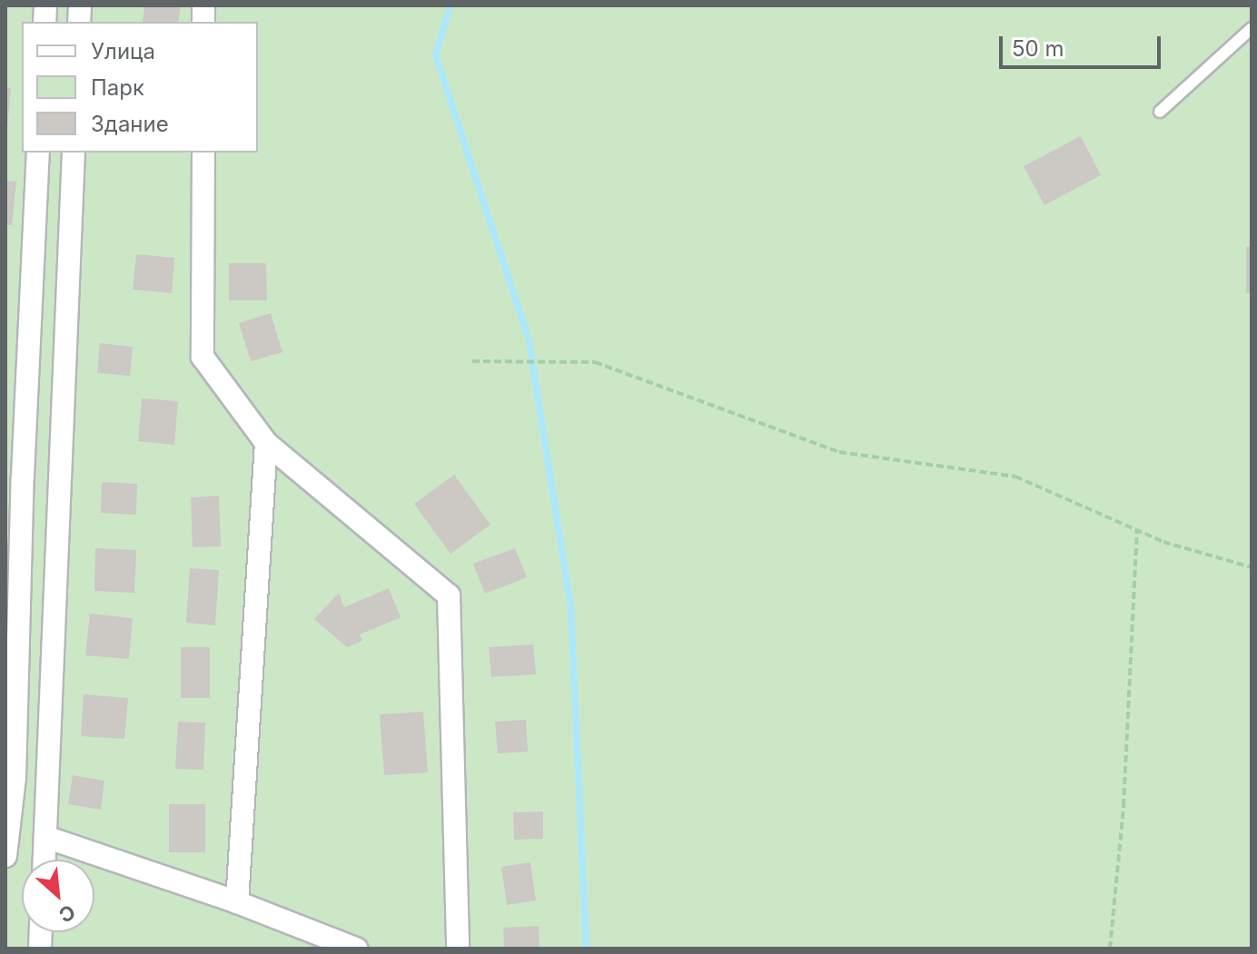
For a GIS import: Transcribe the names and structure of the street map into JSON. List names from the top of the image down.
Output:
{
  "legend": ["Улица", "Парк", "Здание"],
  "scale_bar": "50 m",
  "north": "bottom right"
}
